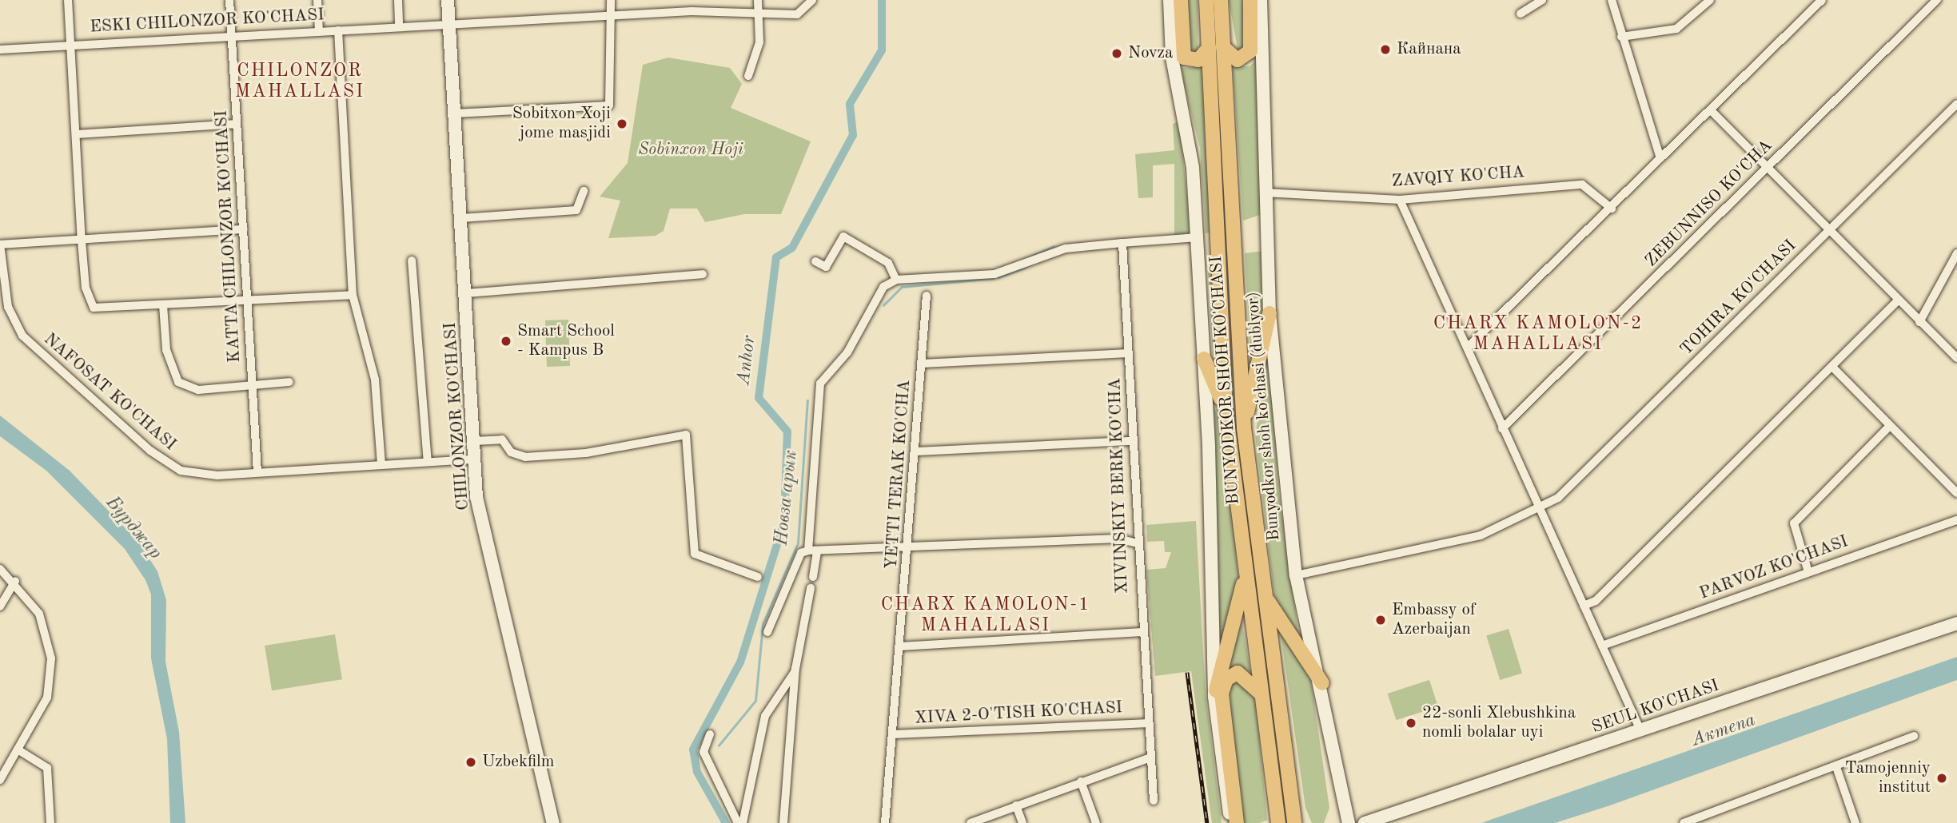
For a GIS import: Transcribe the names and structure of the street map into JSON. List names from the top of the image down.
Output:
{
  "streets": {
    "main road": [
      "BUNYODKOR SHOH KO'CHASI",
      "CHILONZOR KO'CHASI",
      "Bunyodkor shoh koʻchasi (dublyor)",
      "SEUL KO'CHASI"
    ],
    "street": [
      "ESKI CHILONZOR KO'CHASI",
      "ZAVQIY KO'CHA",
      "ZEBUNNISO KO'CHA",
      "KATTA CHILONZOR KO'CHASI",
      "TOHIRA KO'CHASI",
      "NAFOSAT KO'CHASI",
      "YETTI TERAK KO'CHA",
      "XIVINSKIY BERK KO'CHA",
      "PARVOZ KO'CHASI",
      "XIVA 2-O'TISH KO'CHASI"
    ]
  },
  "crossings": [
    ["ESKI CHILONZOR KO'CHASI", "KATTA CHILONZOR KO'CHASI"],
    ["ESKI CHILONZOR KO'CHASI", "CHILONZOR KO'CHASI"],
    ["ZAVQIY KO'CHA", "Bunyodkor shoh koʻchasi (dublyor)"],
    ["KATTA CHILONZOR KO'CHASI", "NAFOSAT KO'CHASI"],
    ["TOHIRA KO'CHASI", "Bunyodkor shoh koʻchasi (dublyor)"],
    ["NAFOSAT KO'CHASI", "CHILONZOR KO'CHASI"],
    ["YETTI TERAK KO'CHA", "XIVA 2-O'TISH KO'CHASI"],
    ["XIVINSKIY BERK KO'CHA", "XIVA 2-O'TISH KO'CHASI"]
  ],
  "districts": ["CHILONZOR MAHALLASI", "CHARX KAMOLON-2 MAHALLASI", "CHARX KAMOLON-1 MAHALLASI"],
  "water": [
    "Anhor",
    "Новза арык",
    "Бурджар",
    "Актепа"
  ],
  "parks": ["Sobinxon Hoji"],
  "places": [
    "Кайнана",
    "Novza",
    "Sobitxon Xoji jome masjidi",
    "Smart School - Kampus B",
    "Embassy of Azerbaijan",
    "22-sonli Xlebushkina nomli bolalar uyi",
    "Uzbekfilm",
    "Tamojenniy institut"
  ]
}
